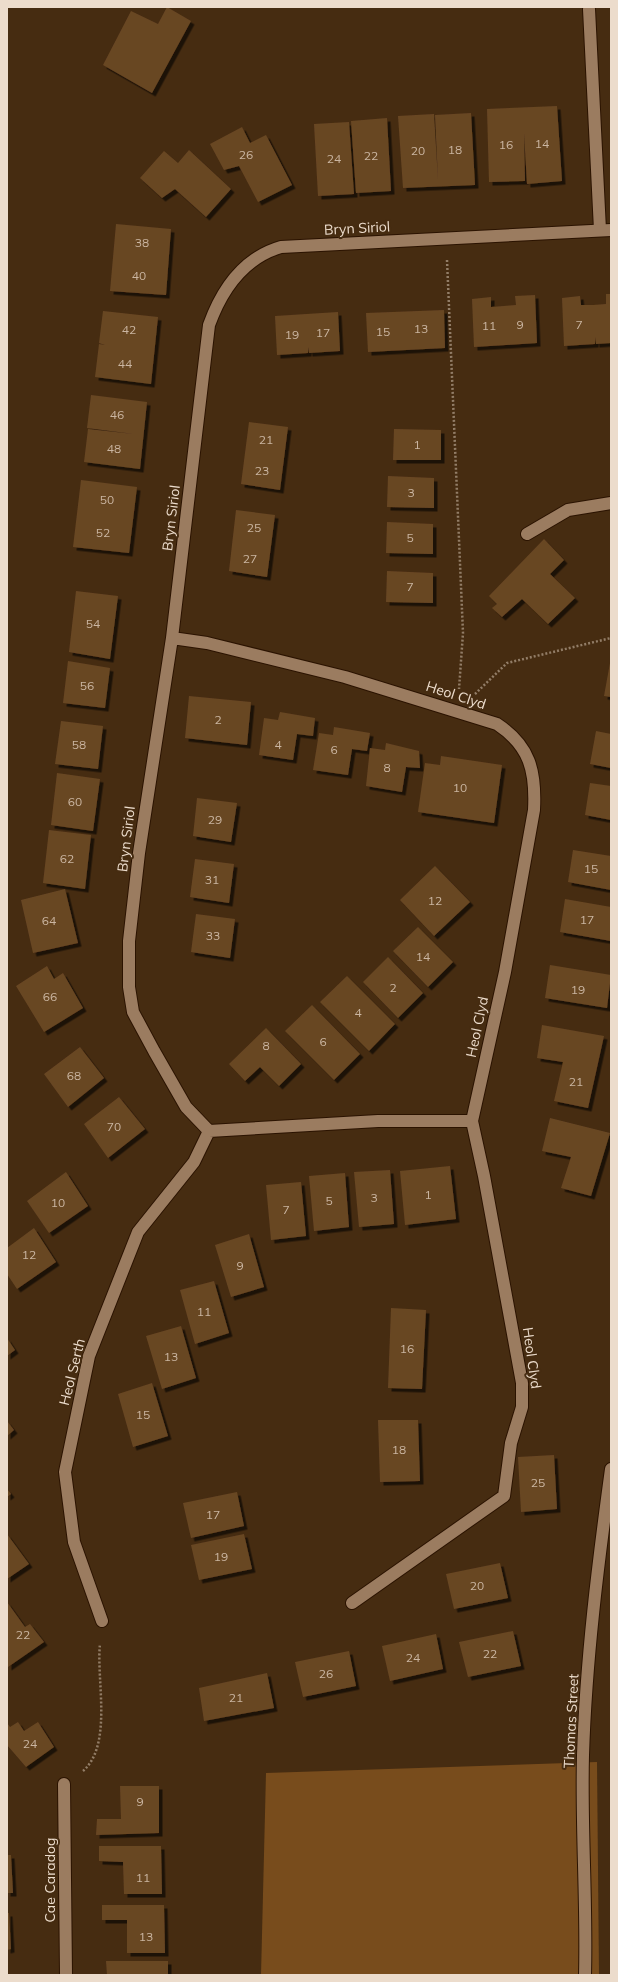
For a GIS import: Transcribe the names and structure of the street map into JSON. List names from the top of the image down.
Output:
{
  "streets": {
    "street": [
      "Bryn Siriol",
      "Heol Clyd",
      "Heol Serth",
      "Thomas Street",
      "Cae Caradog"
    ]
  },
  "crossings": [
    ["Bryn Siriol", "Heol Clyd"],
    ["Bryn Siriol", "Heol Serth"]
  ],
  "house_numbers": [
    "14",
    "16",
    "18",
    "20",
    "26",
    "22",
    "24",
    "38",
    "40",
    "9",
    "7",
    "11",
    "13",
    "42",
    "15",
    "17",
    "19",
    "44",
    "46",
    "21",
    "1",
    "48",
    "23",
    "3",
    "50",
    "25",
    "52",
    "5",
    "27",
    "7",
    "54",
    "56",
    "2",
    "58",
    "4",
    "6",
    "8",
    "10",
    "60",
    "29",
    "62",
    "15",
    "31",
    "12",
    "17",
    "64",
    "33",
    "14",
    "2",
    "19",
    "66",
    "4",
    "6",
    "8",
    "68",
    "21",
    "70",
    "1",
    "3",
    "5",
    "10",
    "7",
    "12",
    "9",
    "11",
    "16",
    "13",
    "15",
    "18",
    "25",
    "17",
    "19",
    "20",
    "22",
    "22",
    "24",
    "26",
    "21",
    "24",
    "9",
    "11",
    "13"
  ]
}
